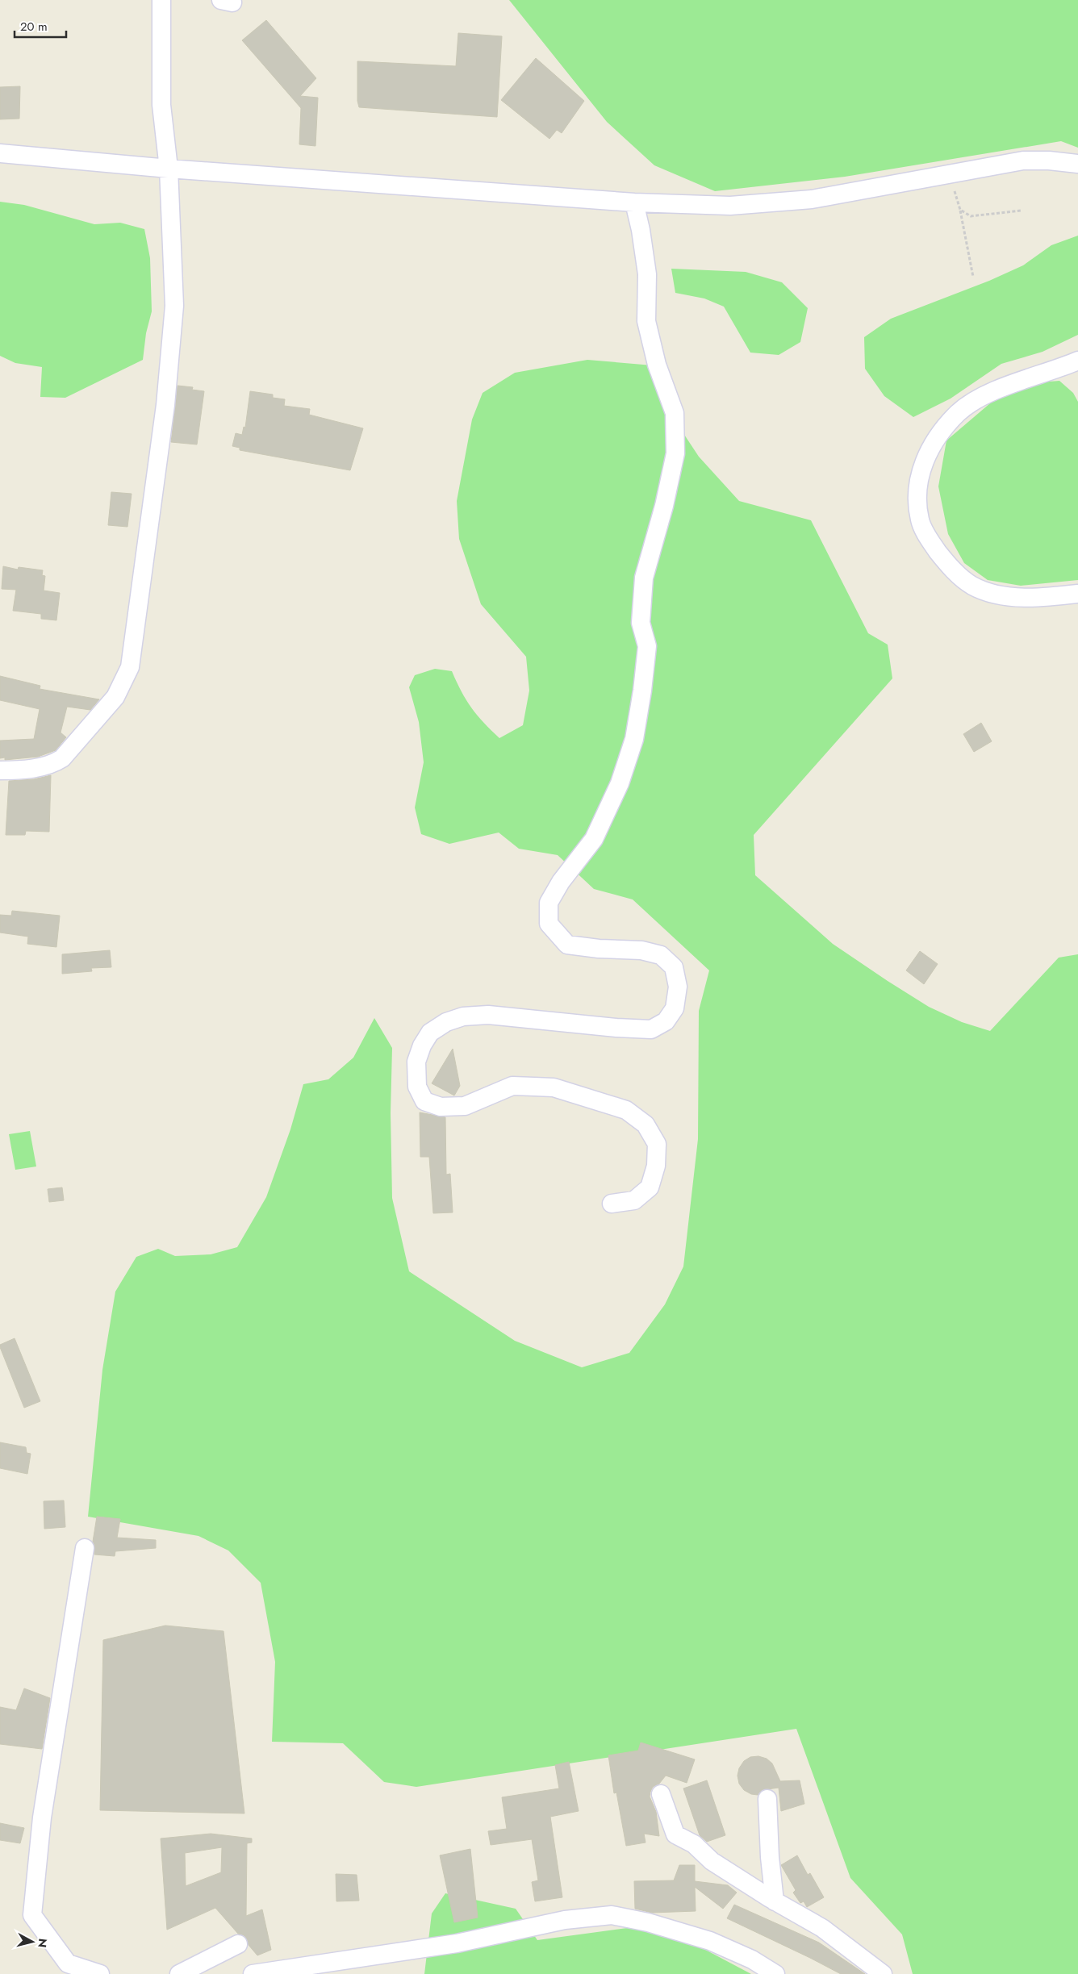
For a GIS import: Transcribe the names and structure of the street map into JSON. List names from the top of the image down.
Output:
{
  "scale_bar": "20 m",
  "north": "right"
}
